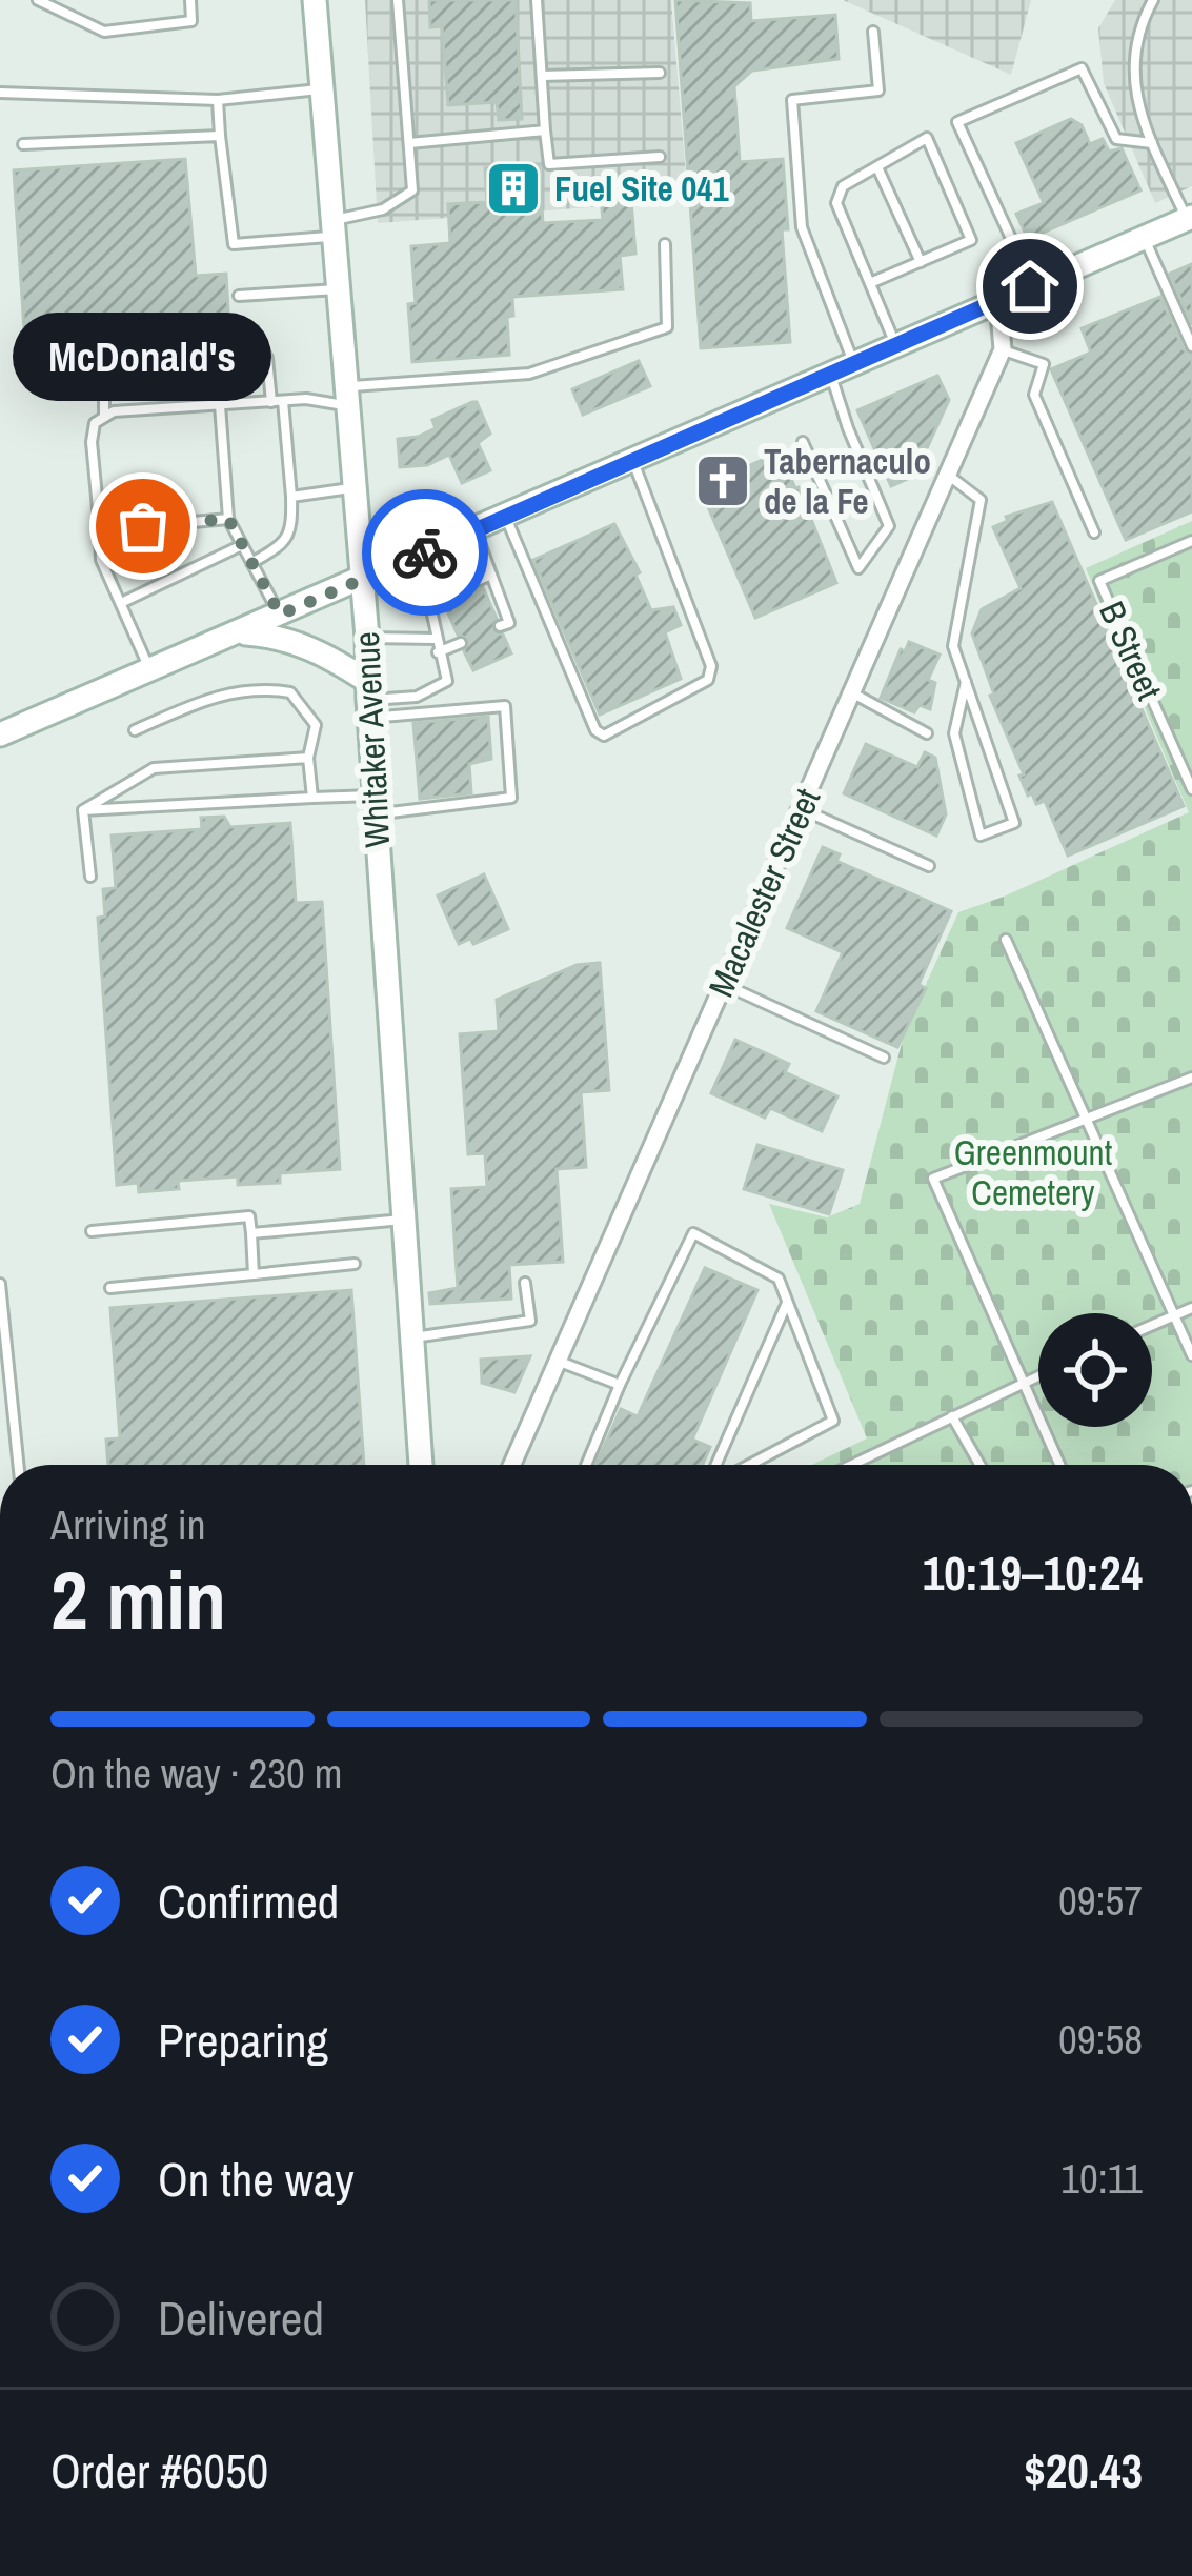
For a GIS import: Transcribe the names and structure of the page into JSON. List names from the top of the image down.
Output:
{
  "streets": {
    "main road": ["Whitaker Avenue"],
    "street": ["Macalester Street"],
    "lane": ["B Street"]
  },
  "parks": ["Greenmount Cemetery"],
  "places": {
    "building": ["Fuel Site 041"],
    "church": ["Tabernaculo de la Fe"],
    "other": ["McDonald's"]
  },
  "page": {
    "bubble": "McDonald's",
    "heading": ["2 min", "Arriving in", "10:19–10:24"],
    "panel": ["Order #6050", "$20.43"],
    "bar": "On the way · 230 m",
    "list": [
      ["Confirmed", "09:57"],
      ["Preparing", "09:58"],
      ["On the way", "10:11"],
      "Delivered"
    ]
  }
}
